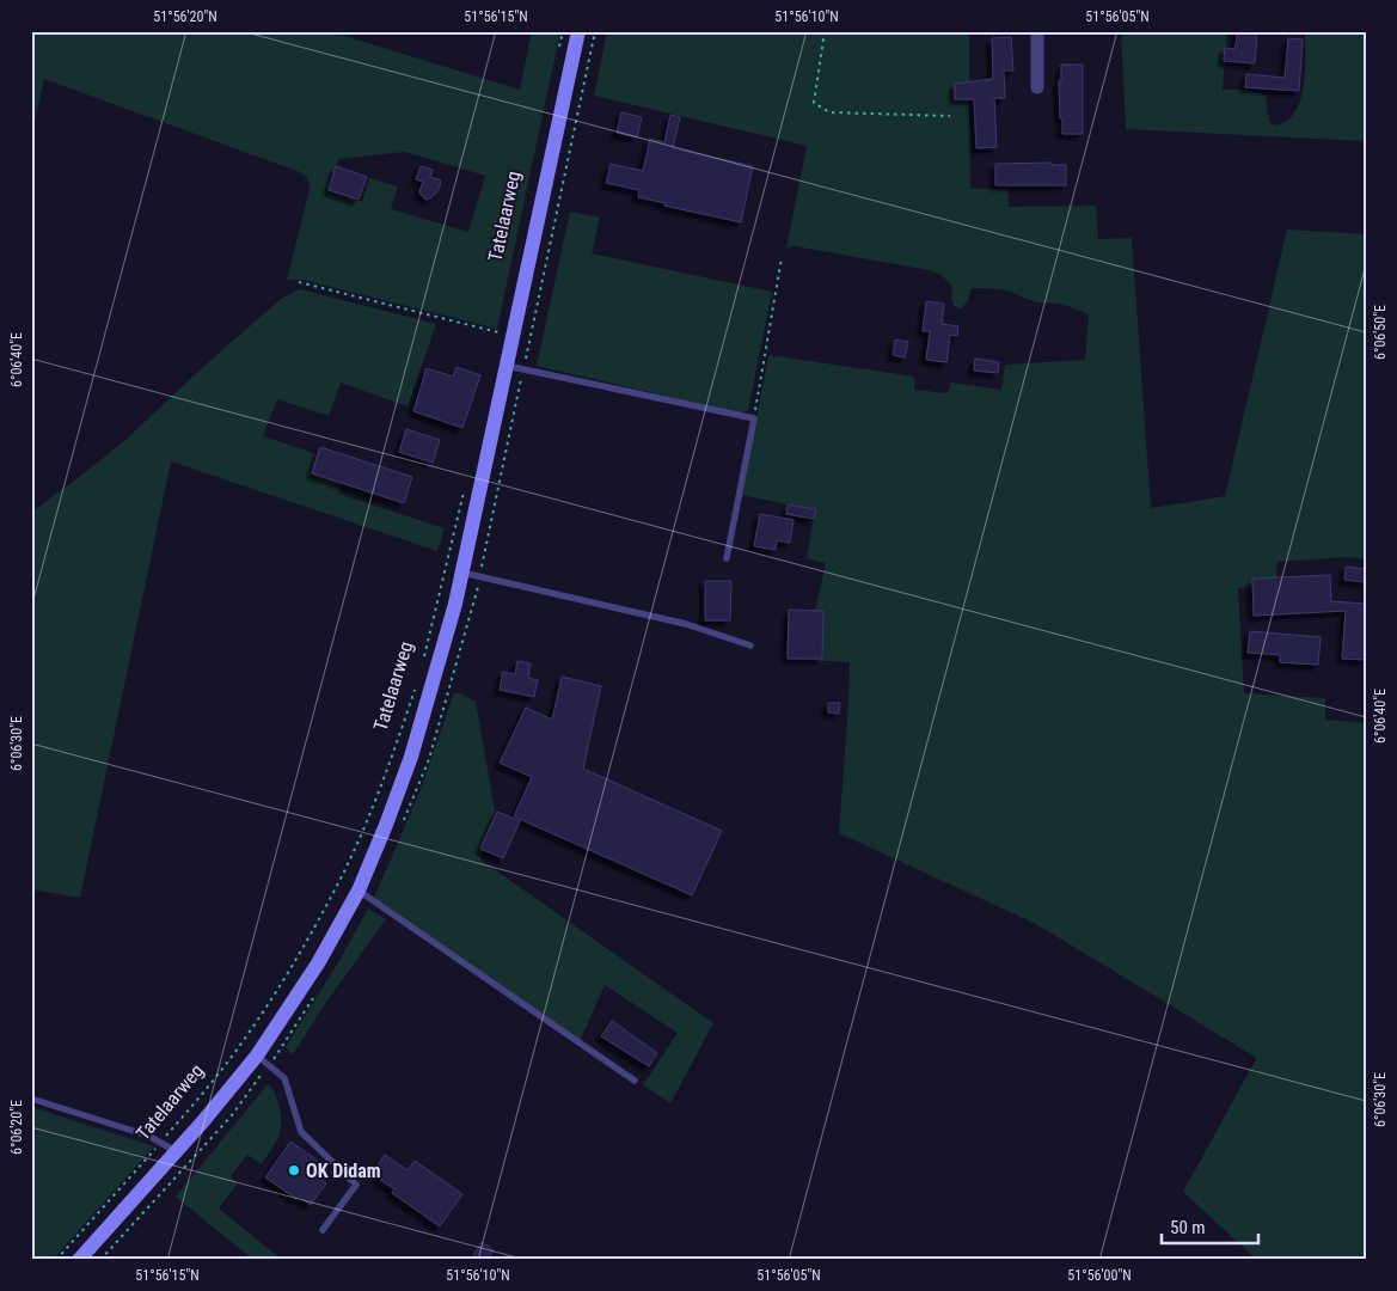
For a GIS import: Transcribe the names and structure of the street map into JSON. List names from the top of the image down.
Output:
{
  "streets": {
    "main road": ["Tatelaarweg"]
  },
  "places": ["OK Didam"],
  "scale_bar": "50 m",
  "coordinates": [
    "51°56'20\"N",
    "51°56'15\"N",
    "51°56'10\"N",
    "51°56'05\"N",
    "6°06'50\"E",
    "6°06'40\"E",
    "6°06'30\"E",
    "6°06'20\"E",
    "51°56'00\"N"
  ]
}
